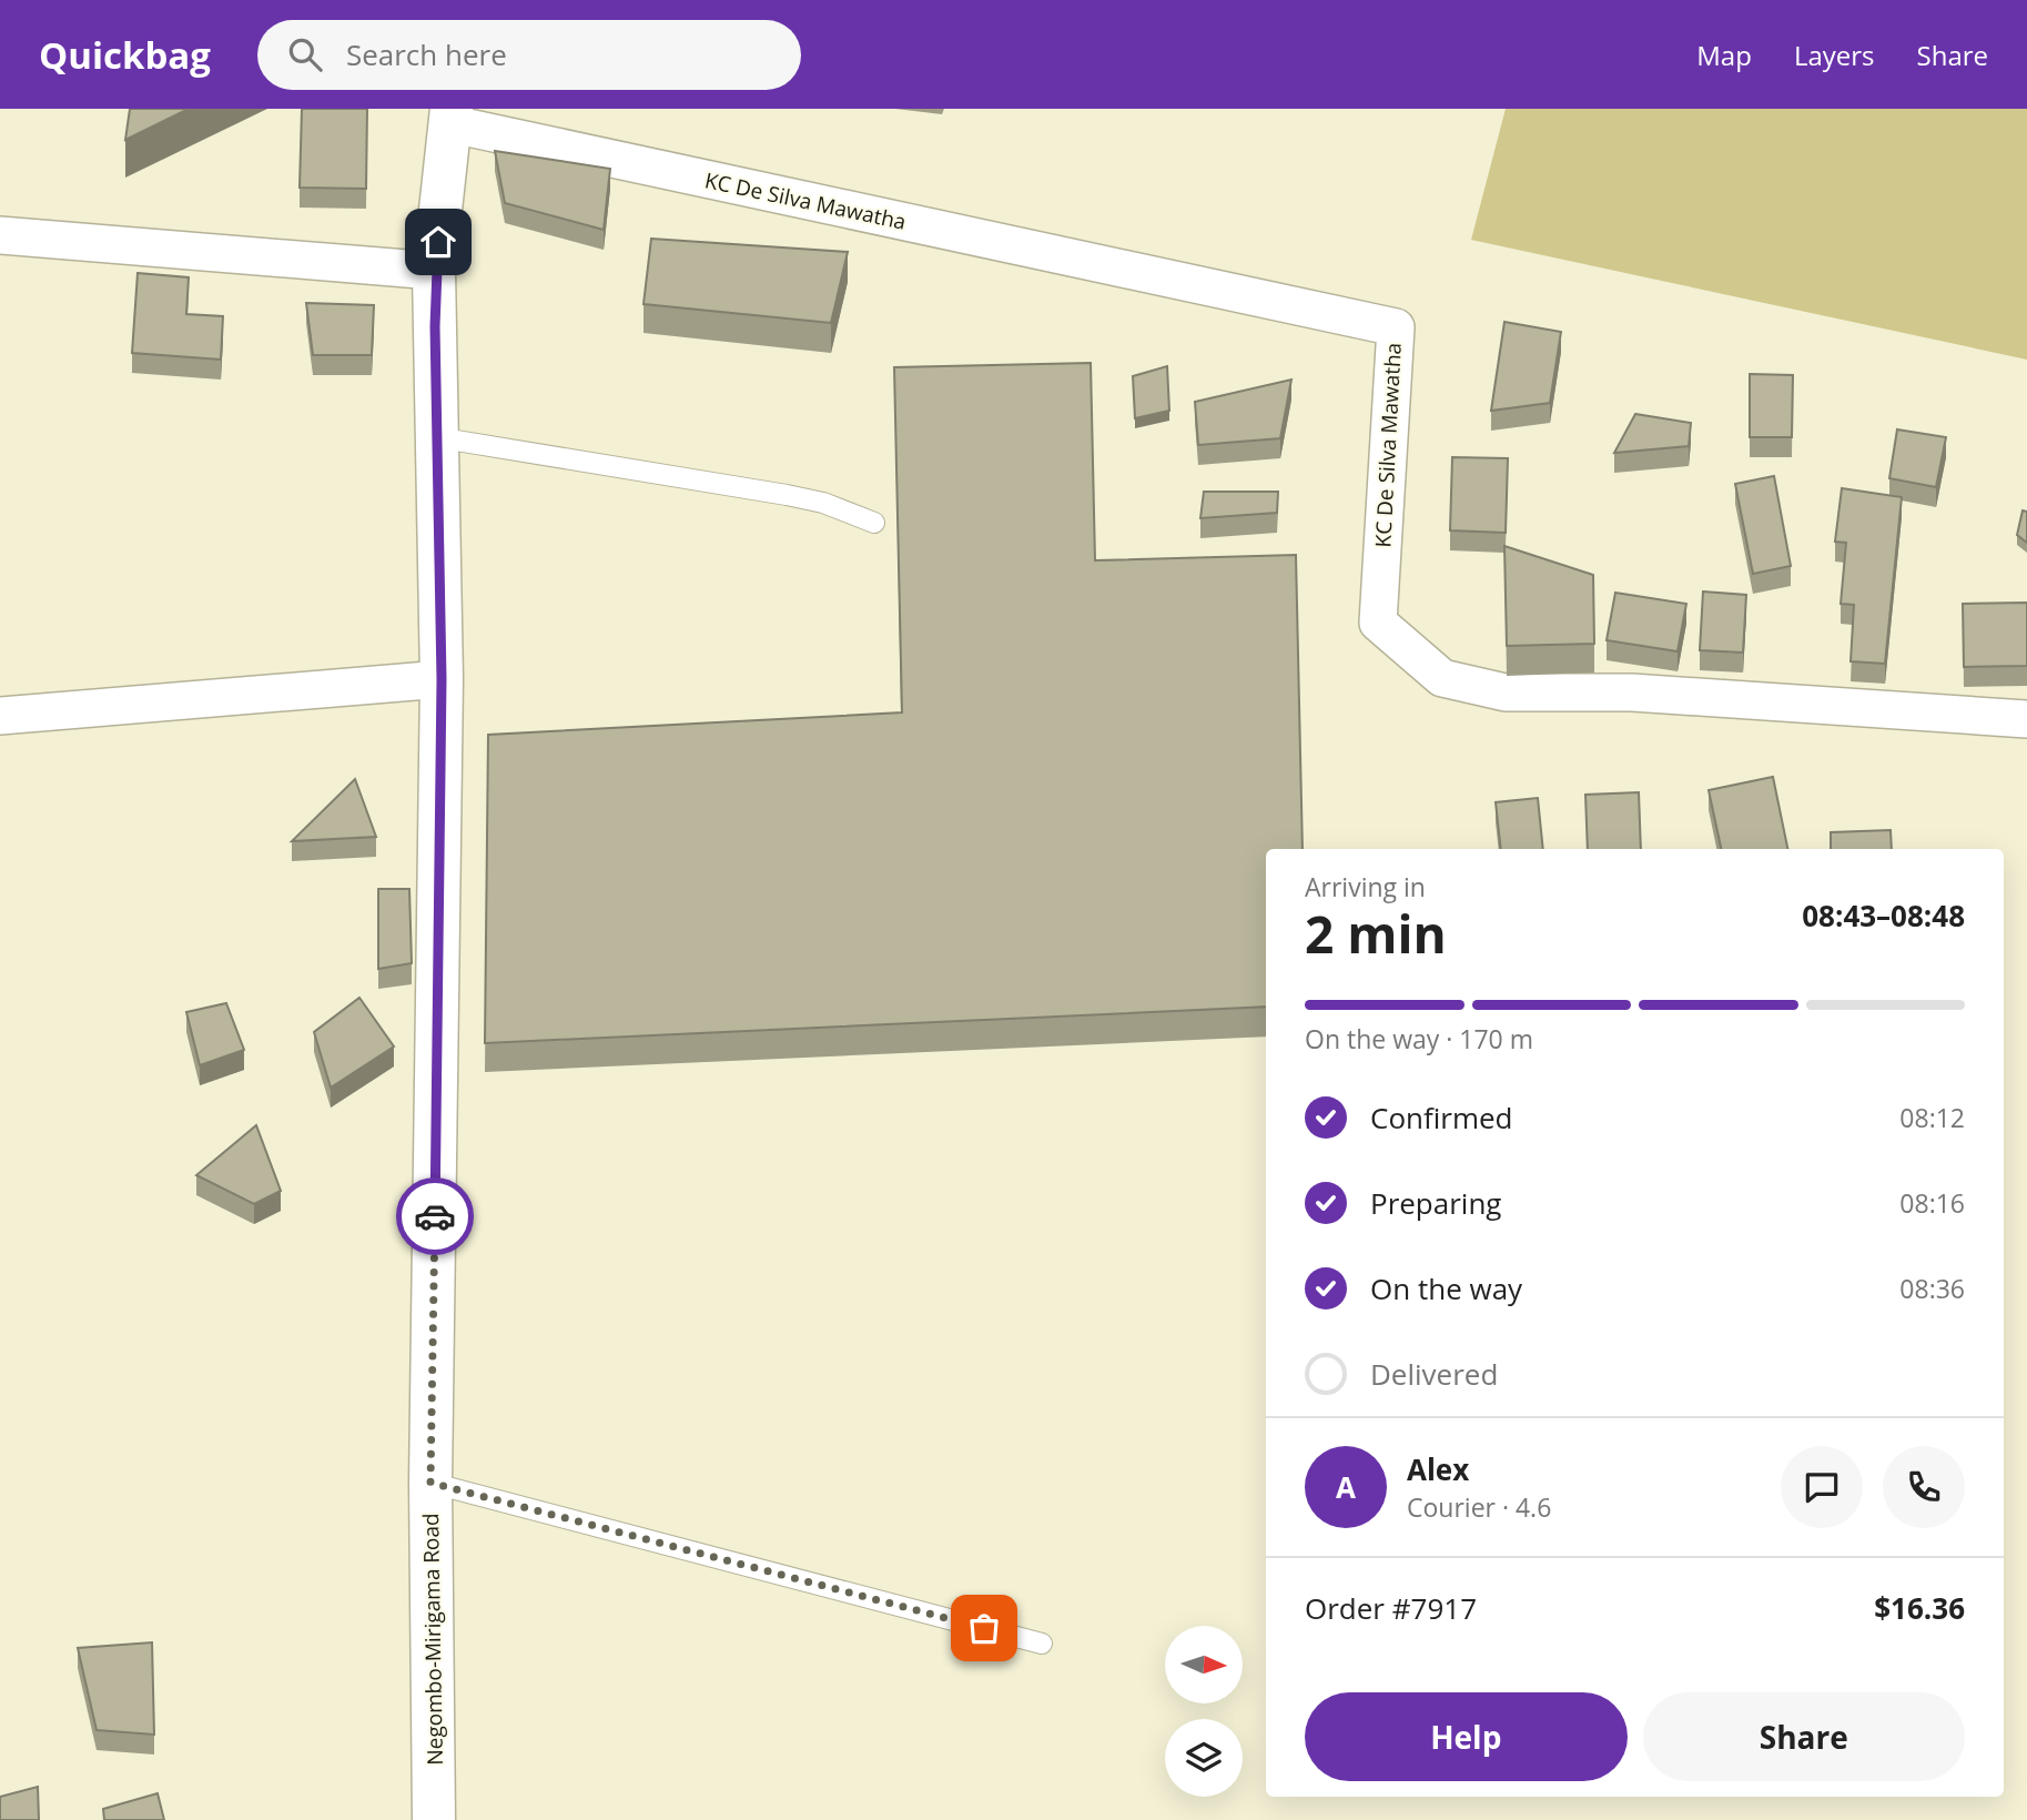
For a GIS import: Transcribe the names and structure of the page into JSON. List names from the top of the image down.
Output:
{
  "streets": {
    "main road": ["Negombo-Mirigama Road"],
    "street": ["KC De Silva Mawatha"]
  },
  "crossings": [
    ["KC De Silva Mawatha", "Negombo-Mirigama Road"]
  ],
  "north": "right",
  "page": {
    "header": "Quickbag",
    "search": "Search here",
    "nav": ["Map", "Layers", "Share"],
    "heading": ["2 min", "Arriving in", "08:43–08:48"],
    "panel": [
      "Alex",
      "Courier · 4.6",
      "Order #7917",
      "$16.36"
    ],
    "bar": "On the way · 170 m",
    "list": [
      ["Confirmed", "08:12"],
      ["Preparing", "08:16"],
      ["On the way", "08:36"],
      "Delivered"
    ],
    "round": "A",
    "buttons": ["Help", "Share"]
  }
}
